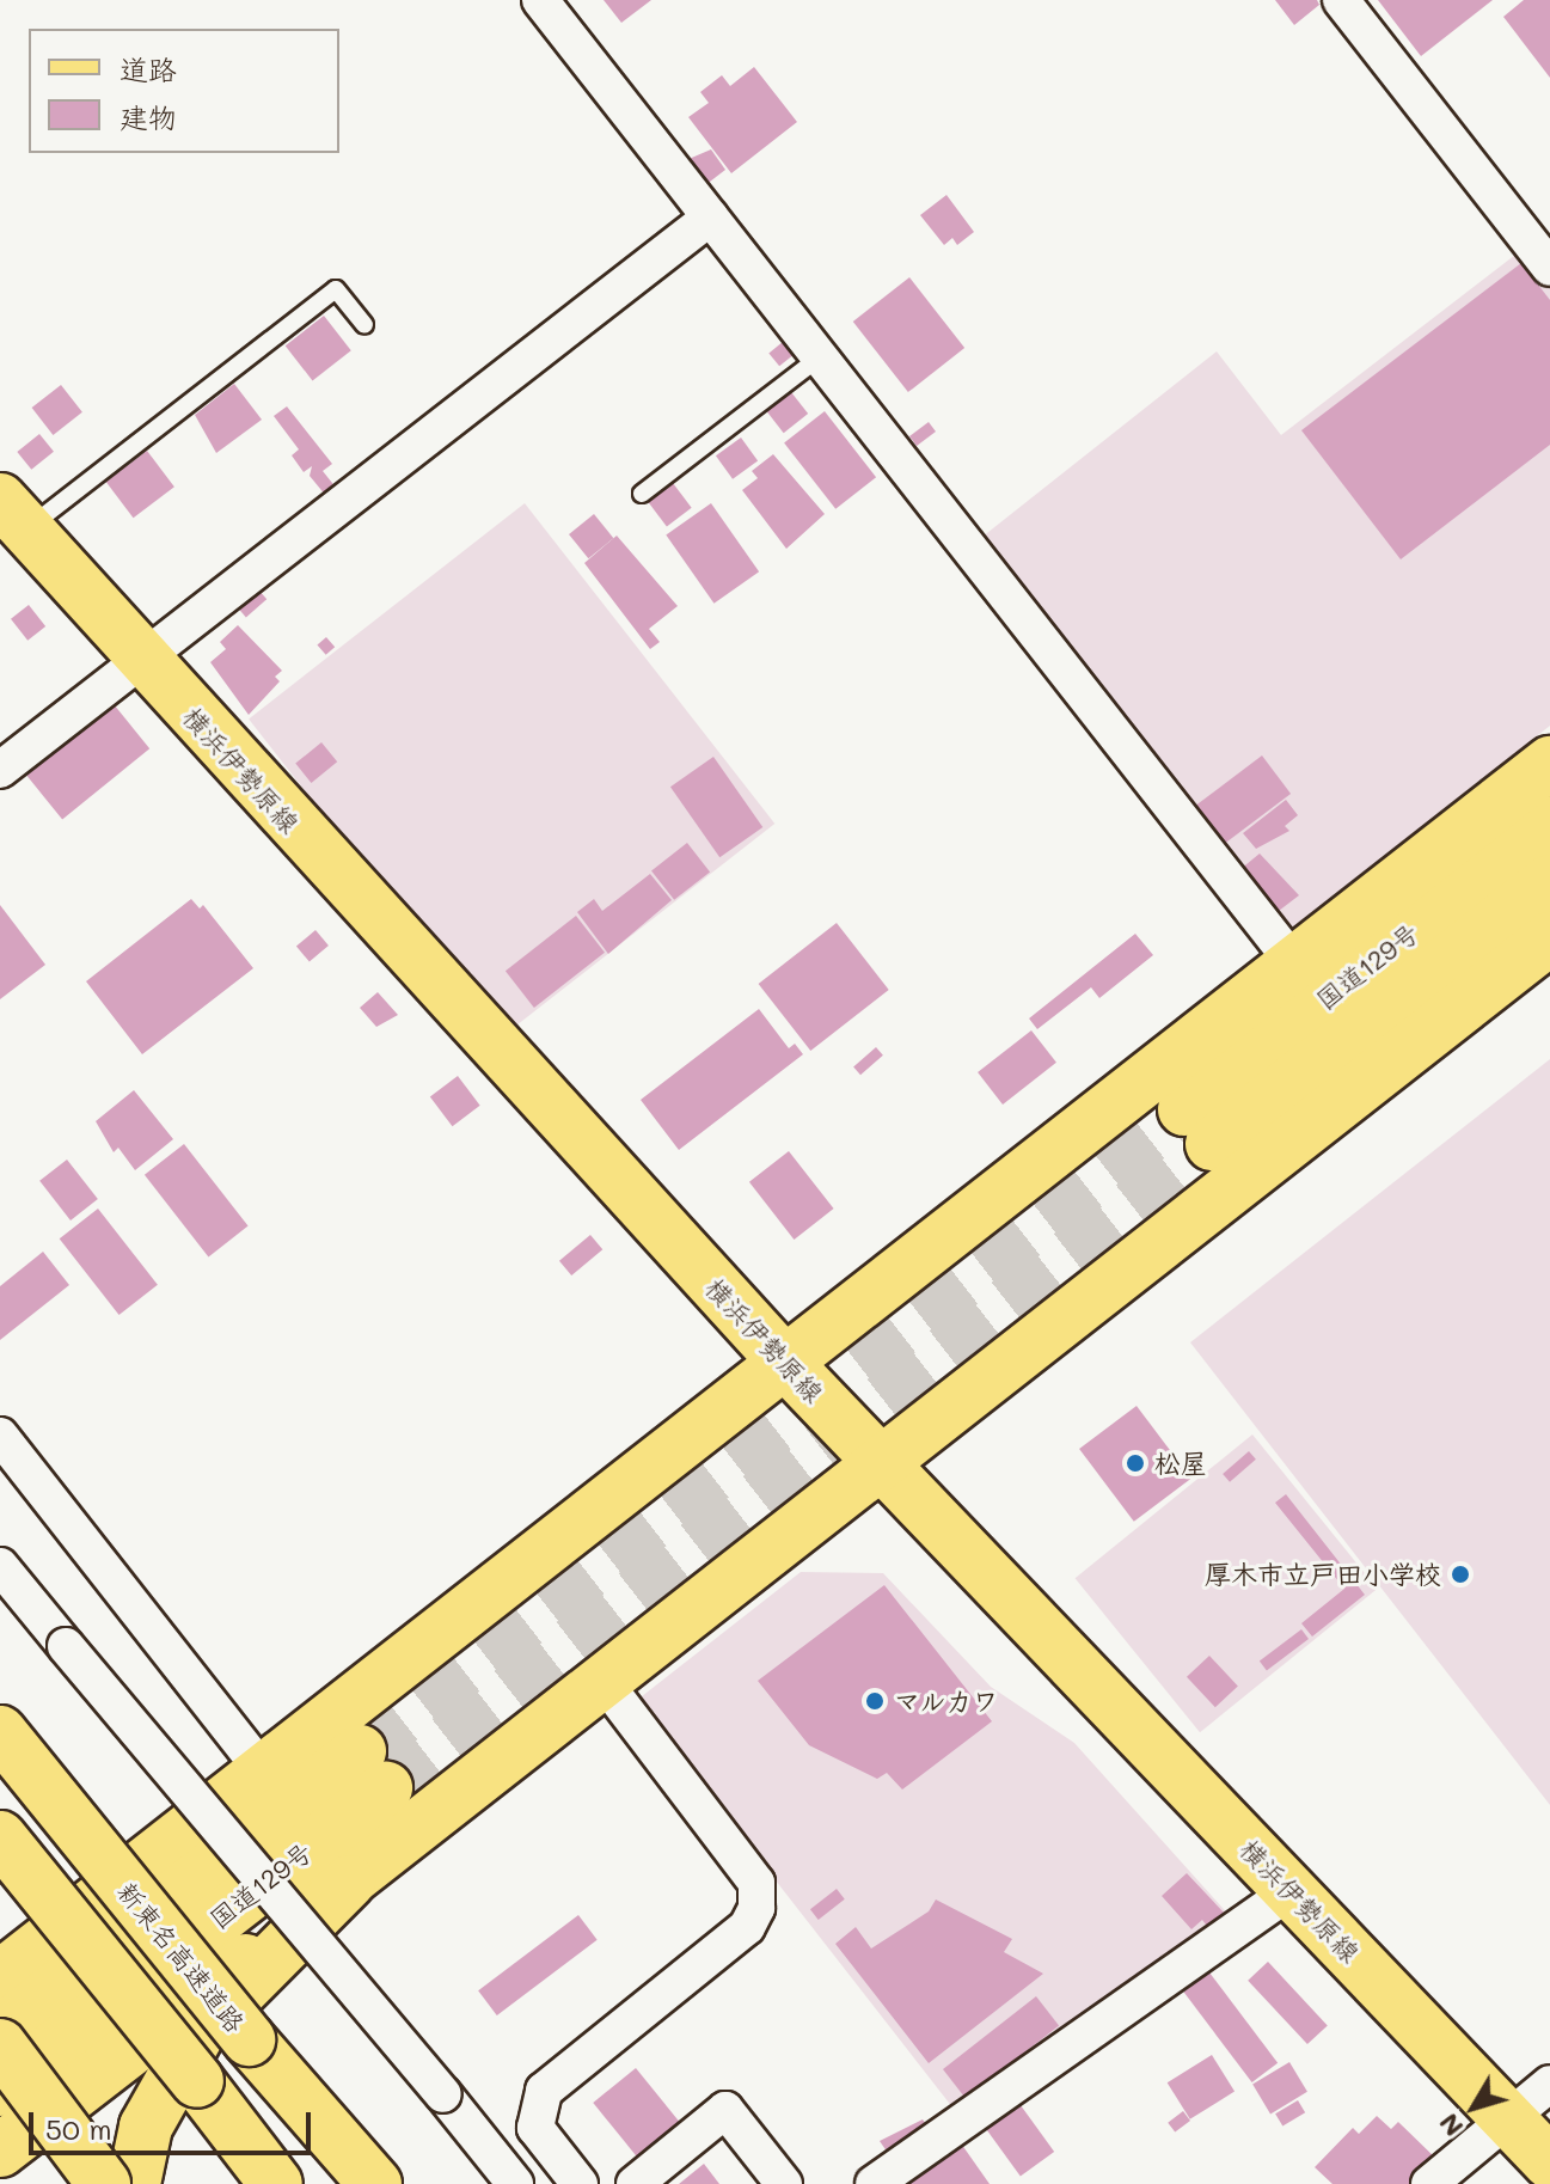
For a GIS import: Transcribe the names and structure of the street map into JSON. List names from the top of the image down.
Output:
{
  "streets": {
    "main road": ["横浜伊勢原線", "国道129号", "新東名高速道路"]
  },
  "places": ["松屋", "厚木市立戸田小学校", "マルカワ"],
  "legend": ["道路", "建物"],
  "scale_bar": "50 m",
  "north": "bottom left"
}
